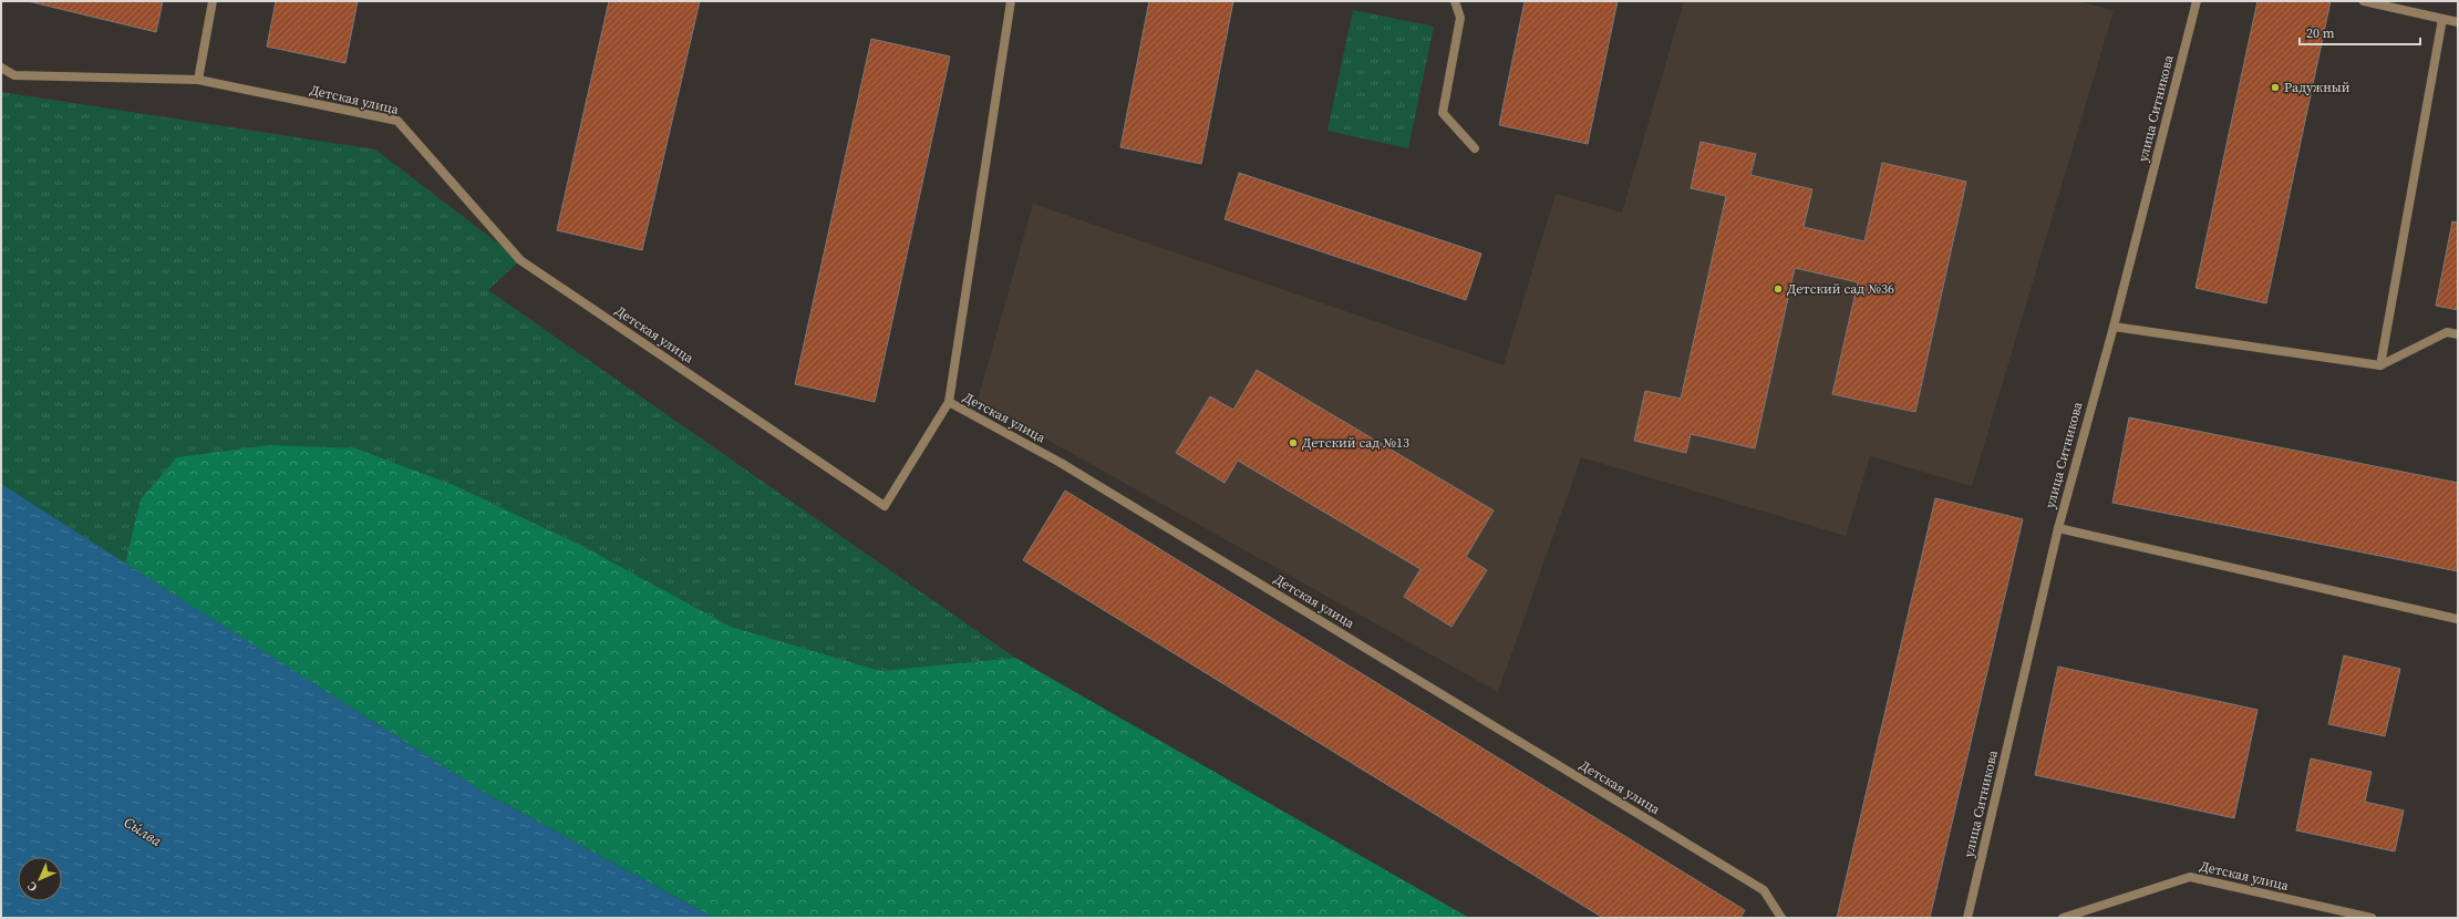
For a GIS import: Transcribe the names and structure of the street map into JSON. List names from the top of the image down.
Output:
{
  "streets": {
    "street": ["Детская улица", "улица Ситникова"]
  },
  "water": ["Сы́лва"],
  "places": ["Радужный", "Детский сад №36", "Детский сад №13"],
  "scale_bar": "20 m",
  "north": "bottom left"
}
